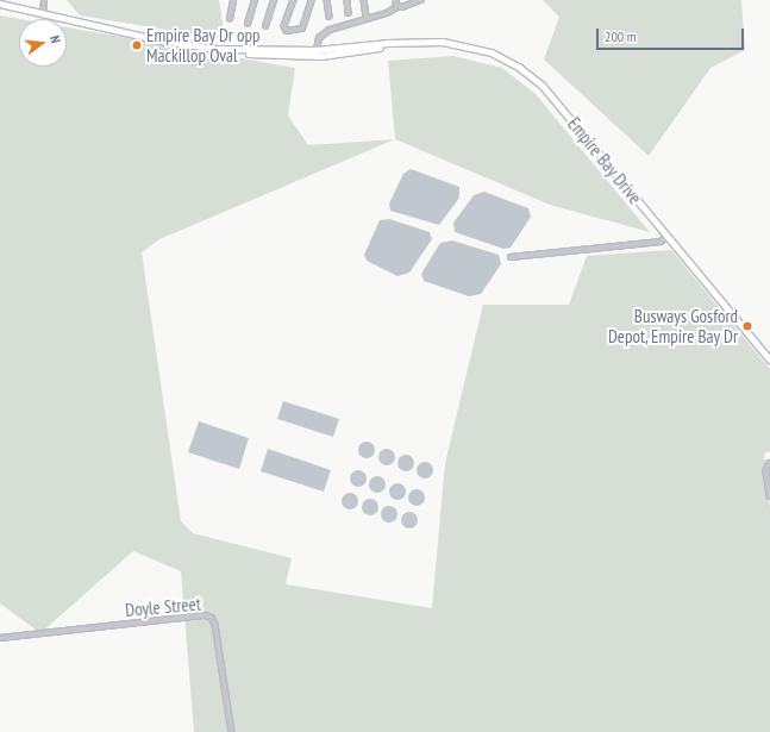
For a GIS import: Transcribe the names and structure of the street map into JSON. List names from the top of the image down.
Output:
{
  "streets": {
    "main road": ["Empire Bay Drive"],
    "street": ["Doyle Street"]
  },
  "places": ["Empire Bay Dr opp Mackillop Oval", "Busways Gosford Depot, Empire Bay Dr"],
  "scale_bar": "200 m",
  "north": "right"
}
